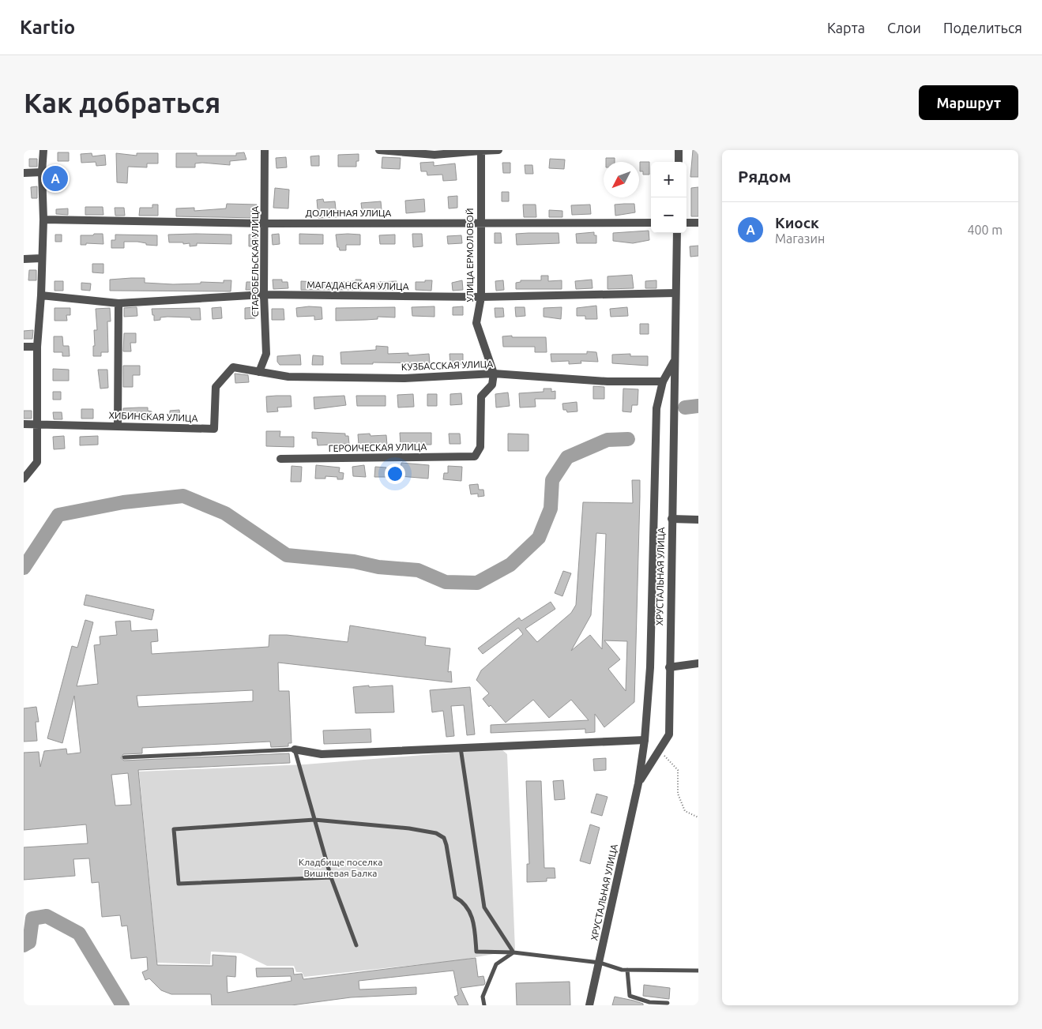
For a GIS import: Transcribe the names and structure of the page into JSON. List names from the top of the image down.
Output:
{
  "streets": {
    "street": [
      "ДОЛИННАЯ УЛИЦА",
      "УЛИЦА ЕРМОЛОВОЙ",
      "СТАРОБЕЛЬСКАЯ УЛИЦА",
      "МАГАДАНСКАЯ УЛИЦА",
      "КУЗБАССКАЯ УЛИЦА",
      "ХИБИНСКАЯ УЛИЦА",
      "ГЕРОИЧЕСКАЯ УЛИЦА",
      "ХРУСТАЛЬНАЯ УЛИЦА"
    ]
  },
  "crossings": [
    ["ДОЛИННАЯ УЛИЦА", "УЛИЦА ЕРМОЛОВОЙ"],
    ["ДОЛИННАЯ УЛИЦА", "СТАРОБЕЛЬСКАЯ УЛИЦА"],
    ["УЛИЦА ЕРМОЛОВОЙ", "МАГАДАНСКАЯ УЛИЦА"],
    ["УЛИЦА ЕРМОЛОВОЙ", "КУЗБАССКАЯ УЛИЦА"],
    ["УЛИЦА ЕРМОЛОВОЙ", "ГЕРОИЧЕСКАЯ УЛИЦА"],
    ["СТАРОБЕЛЬСКАЯ УЛИЦА", "МАГАДАНСКАЯ УЛИЦА"],
    ["СТАРОБЕЛЬСКАЯ УЛИЦА", "КУЗБАССКАЯ УЛИЦА"],
    ["МАГАДАНСКАЯ УЛИЦА", "ХРУСТАЛЬНАЯ УЛИЦА"],
    ["КУЗБАССКАЯ УЛИЦА", "ХИБИНСКАЯ УЛИЦА"],
    ["КУЗБАССКАЯ УЛИЦА", "ГЕРОИЧЕСКАЯ УЛИЦА"],
    ["КУЗБАССКАЯ УЛИЦА", "ХРУСТАЛЬНАЯ УЛИЦА"]
  ],
  "parks": ["Кладбище поселка Вишневая Балка"],
  "north": "bottom left",
  "page": {
    "header": "Kartio",
    "nav": ["Карта", "Слои", "Поделиться"],
    "buttons": "Маршрут",
    "title": "Как добраться",
    "heading": "Рядом",
    "map_buttons": ["+", "−"],
    "pins": "A",
    "list": [
      {
        "mark": "A",
        "name": "Киоск",
        "note": "Магазин",
        "value": "400 m"
      }
    ]
  }
}
